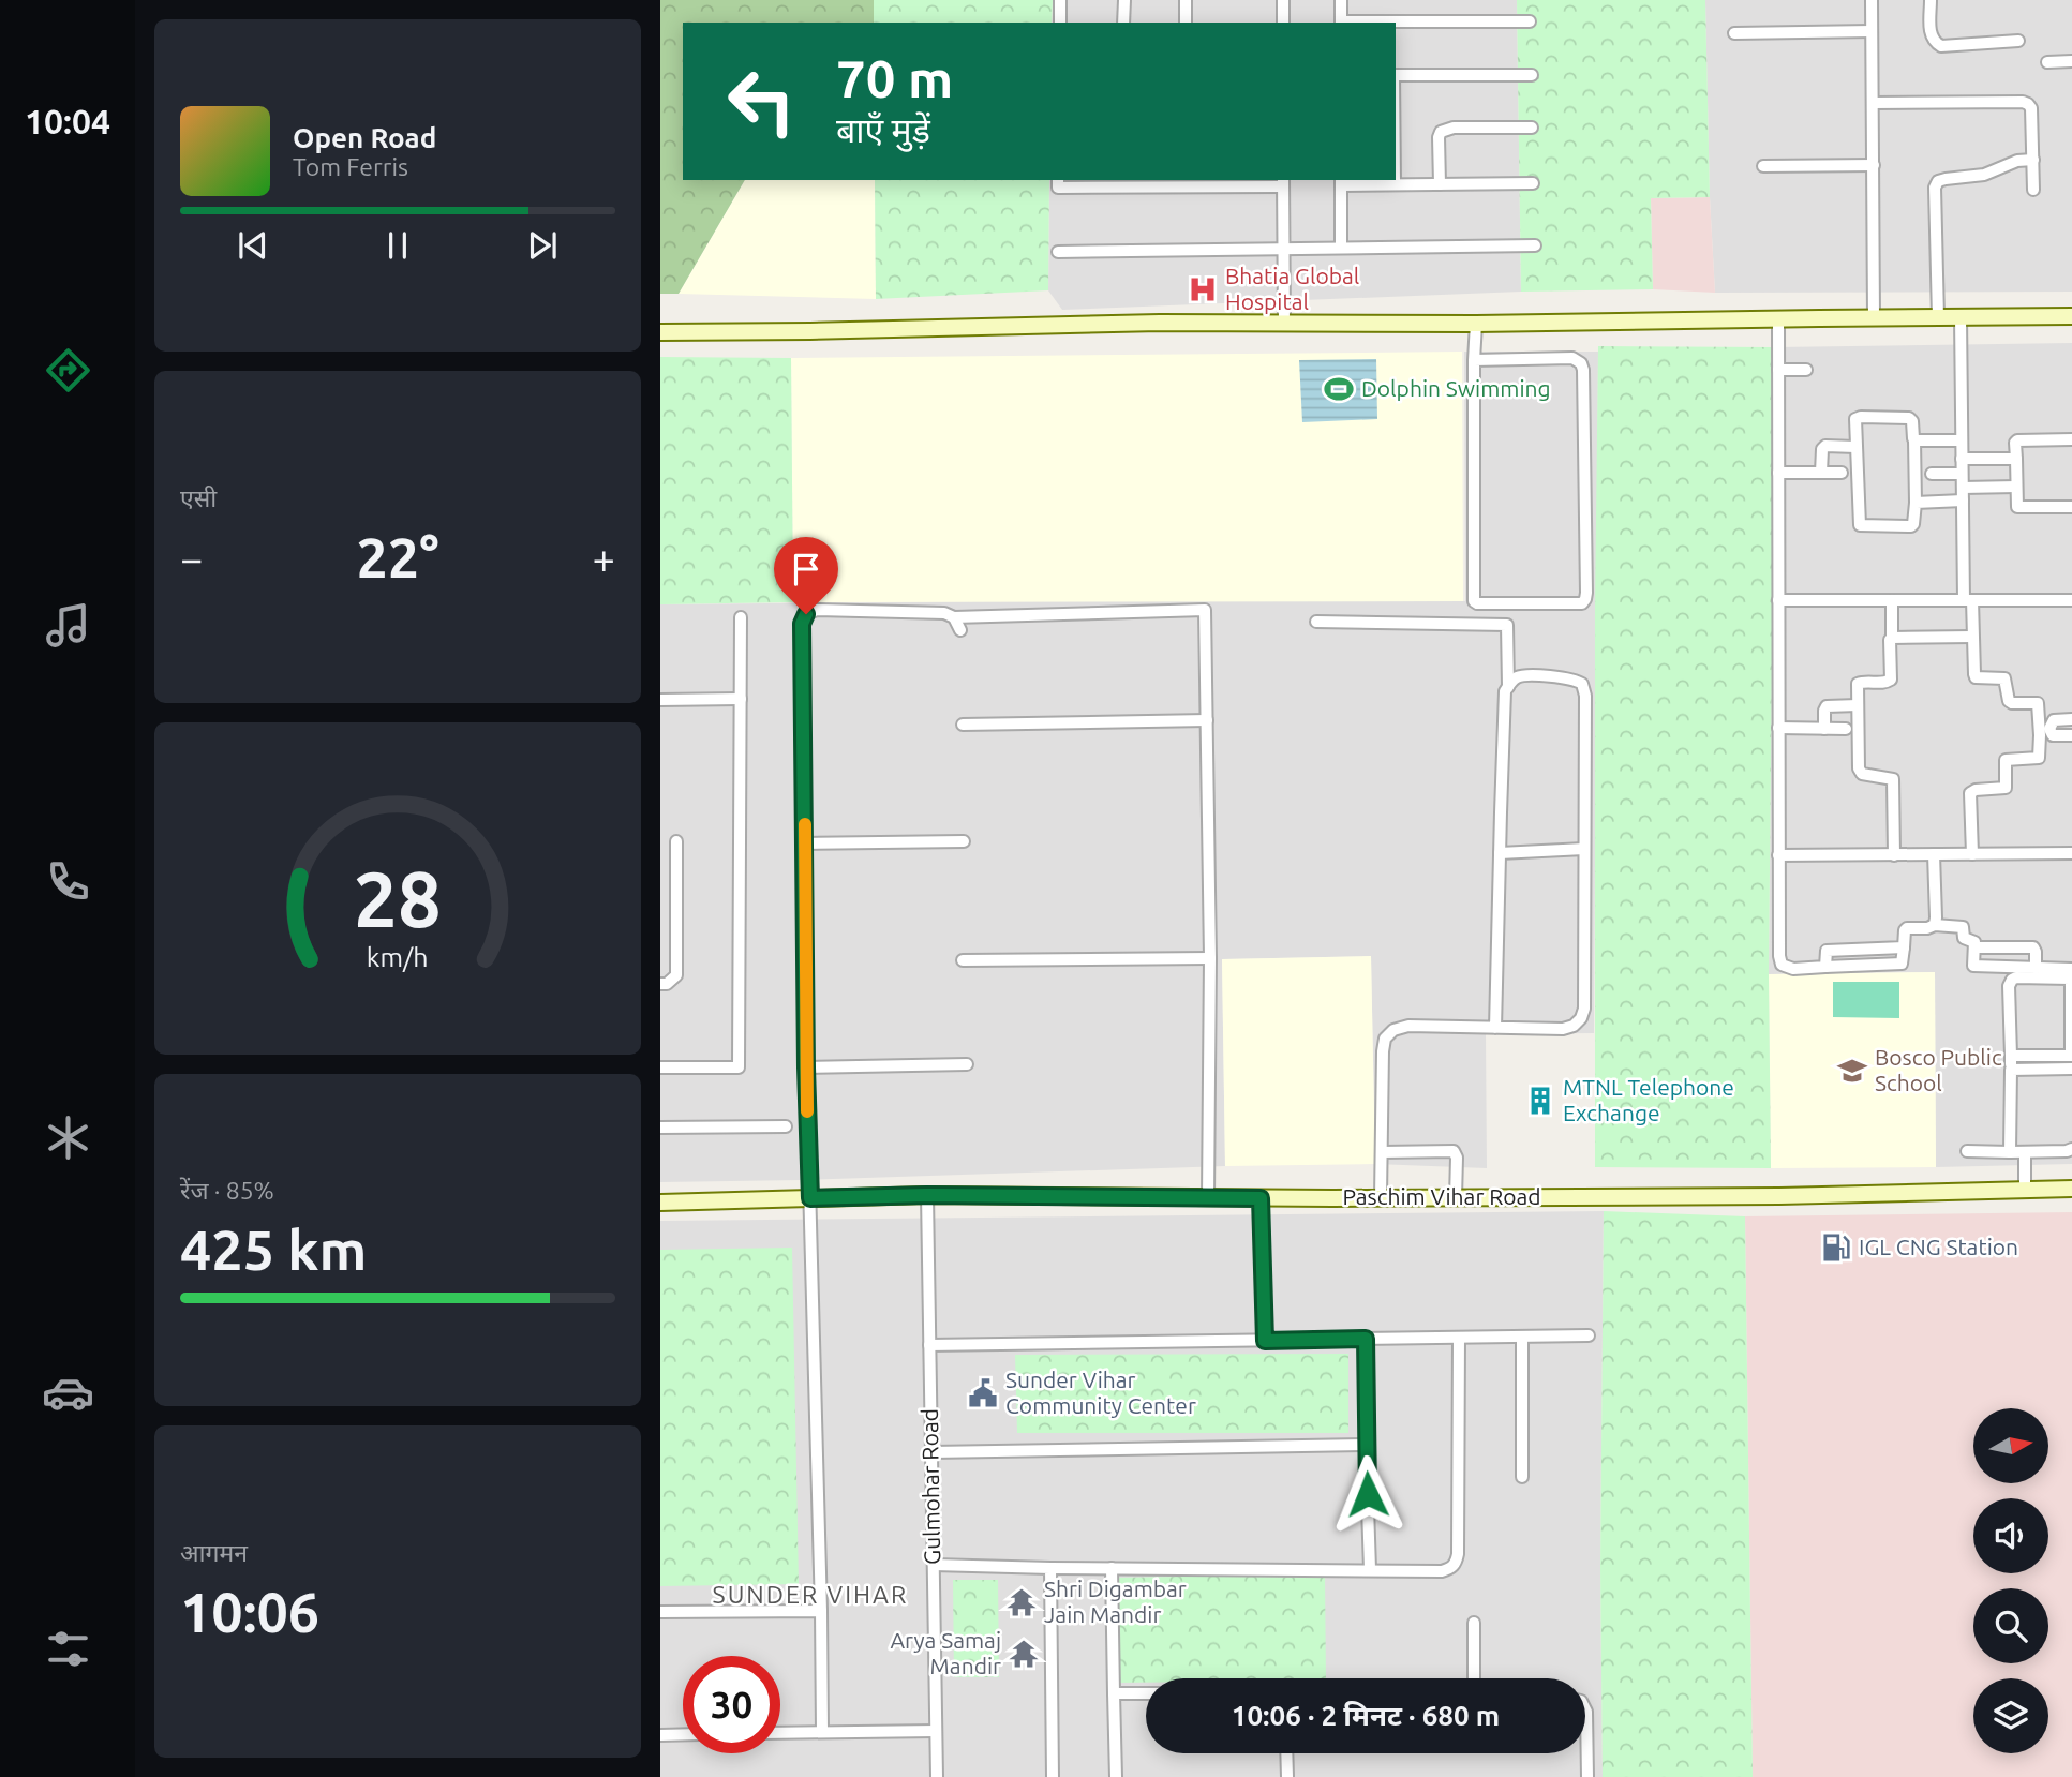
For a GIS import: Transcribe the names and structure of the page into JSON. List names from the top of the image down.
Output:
{
  "streets": {
    "street": ["Paschim Vihar Road", "Gulmohar Road"]
  },
  "crossings": [
    ["Paschim Vihar Road", "Gulmohar Road"]
  ],
  "districts": ["SUNDER VIHAR"],
  "places": {
    "hospital": ["Bhatia Global Hospital"],
    "sports": ["Dolphin Swimming"],
    "school or university": ["Bosco Public School"],
    "building": ["MTNL Telephone Exchange"],
    "fuel station": ["IGL CNG Station"],
    "public building": ["Sunder Vihar Community Center"],
    "temple": ["Shri Digambar Jain Mandir", "Arya Samaj Mandir"]
  },
  "north": "right",
  "page": {
    "tabs": "10:04",
    "turn": ["70 m", "बाएँ मुड़ें"],
    "song": ["Open Road", "Tom Ferris"],
    "tile": [
      "एसी",
      ["रेंज · 85%", "425 km"],
      ["आगमन", "10:06"]
    ],
    "heat": ["−", "22°", "+"],
    "limit": "30",
    "trip": "10:06 · 2 मिनट · 680 m",
    "gauge": ["28", "km/h"]
  }
}
